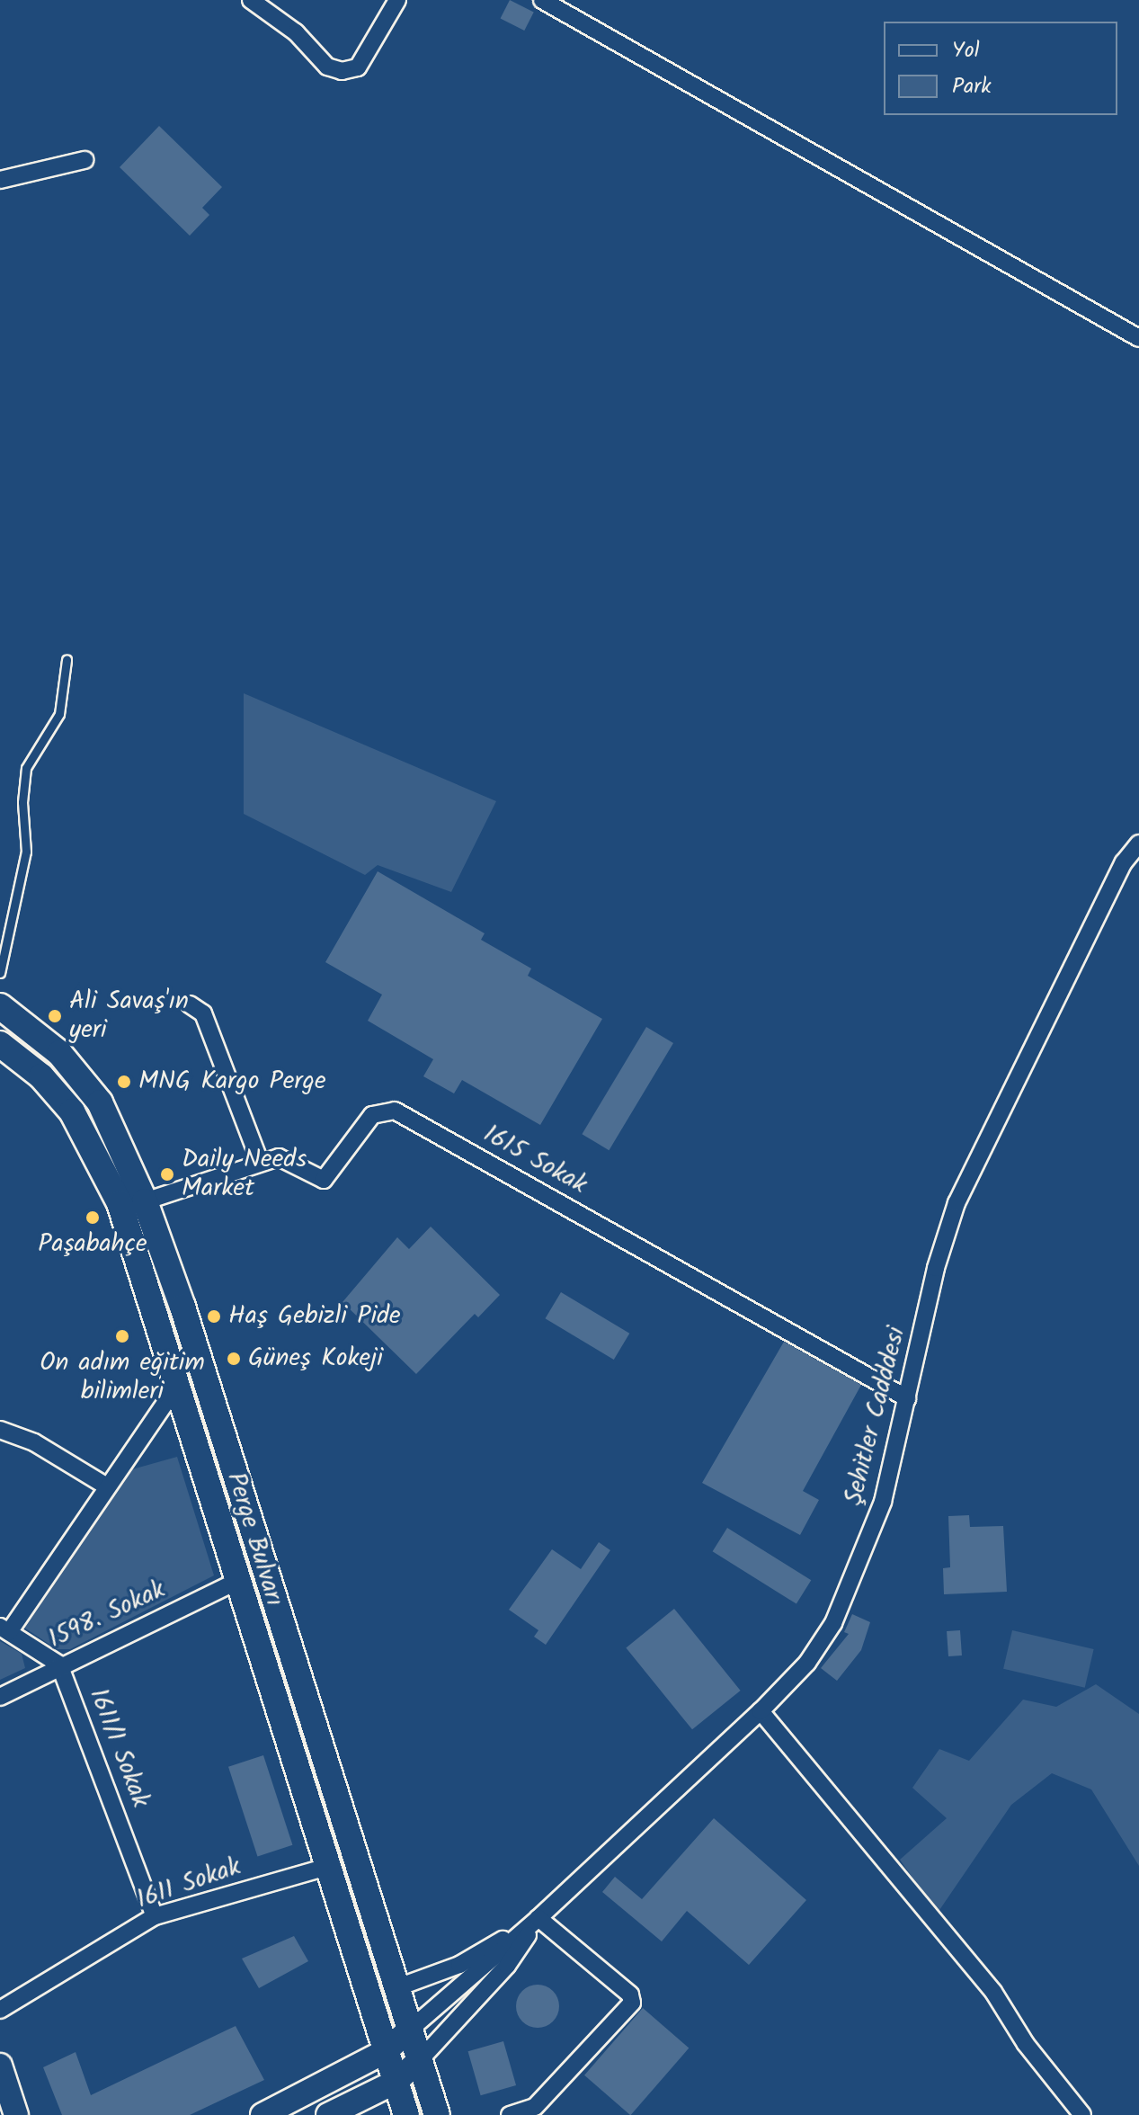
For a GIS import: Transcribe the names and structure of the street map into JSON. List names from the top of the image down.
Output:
{
  "streets": {
    "main road": ["Perge Bulvarı"],
    "street": [
      "1615 Sokak",
      "Şehitler Cadddesi",
      "1598. Sokak",
      "1611/1 Sokak",
      "1611 Sokak"
    ]
  },
  "crossings": [
    ["1615 Sokak", "Şehitler Cadddesi"],
    ["1615 Sokak", "Perge Bulvarı"],
    ["Perge Bulvarı", "1598. Sokak"],
    ["Perge Bulvarı", "1611 Sokak"],
    ["1598. Sokak", "1611/1 Sokak"],
    ["1611/1 Sokak", "1611 Sokak"]
  ],
  "places": [
    "Ali Savaş'ın yeri",
    "MNG Kargo Perge",
    "Daily Needs Market",
    "Paşabahçe",
    "Haş Gebizli Pide",
    "On adım eğitim bilimleri",
    "Güneş Kokeji"
  ],
  "legend": ["Yol", "Park"]
}
